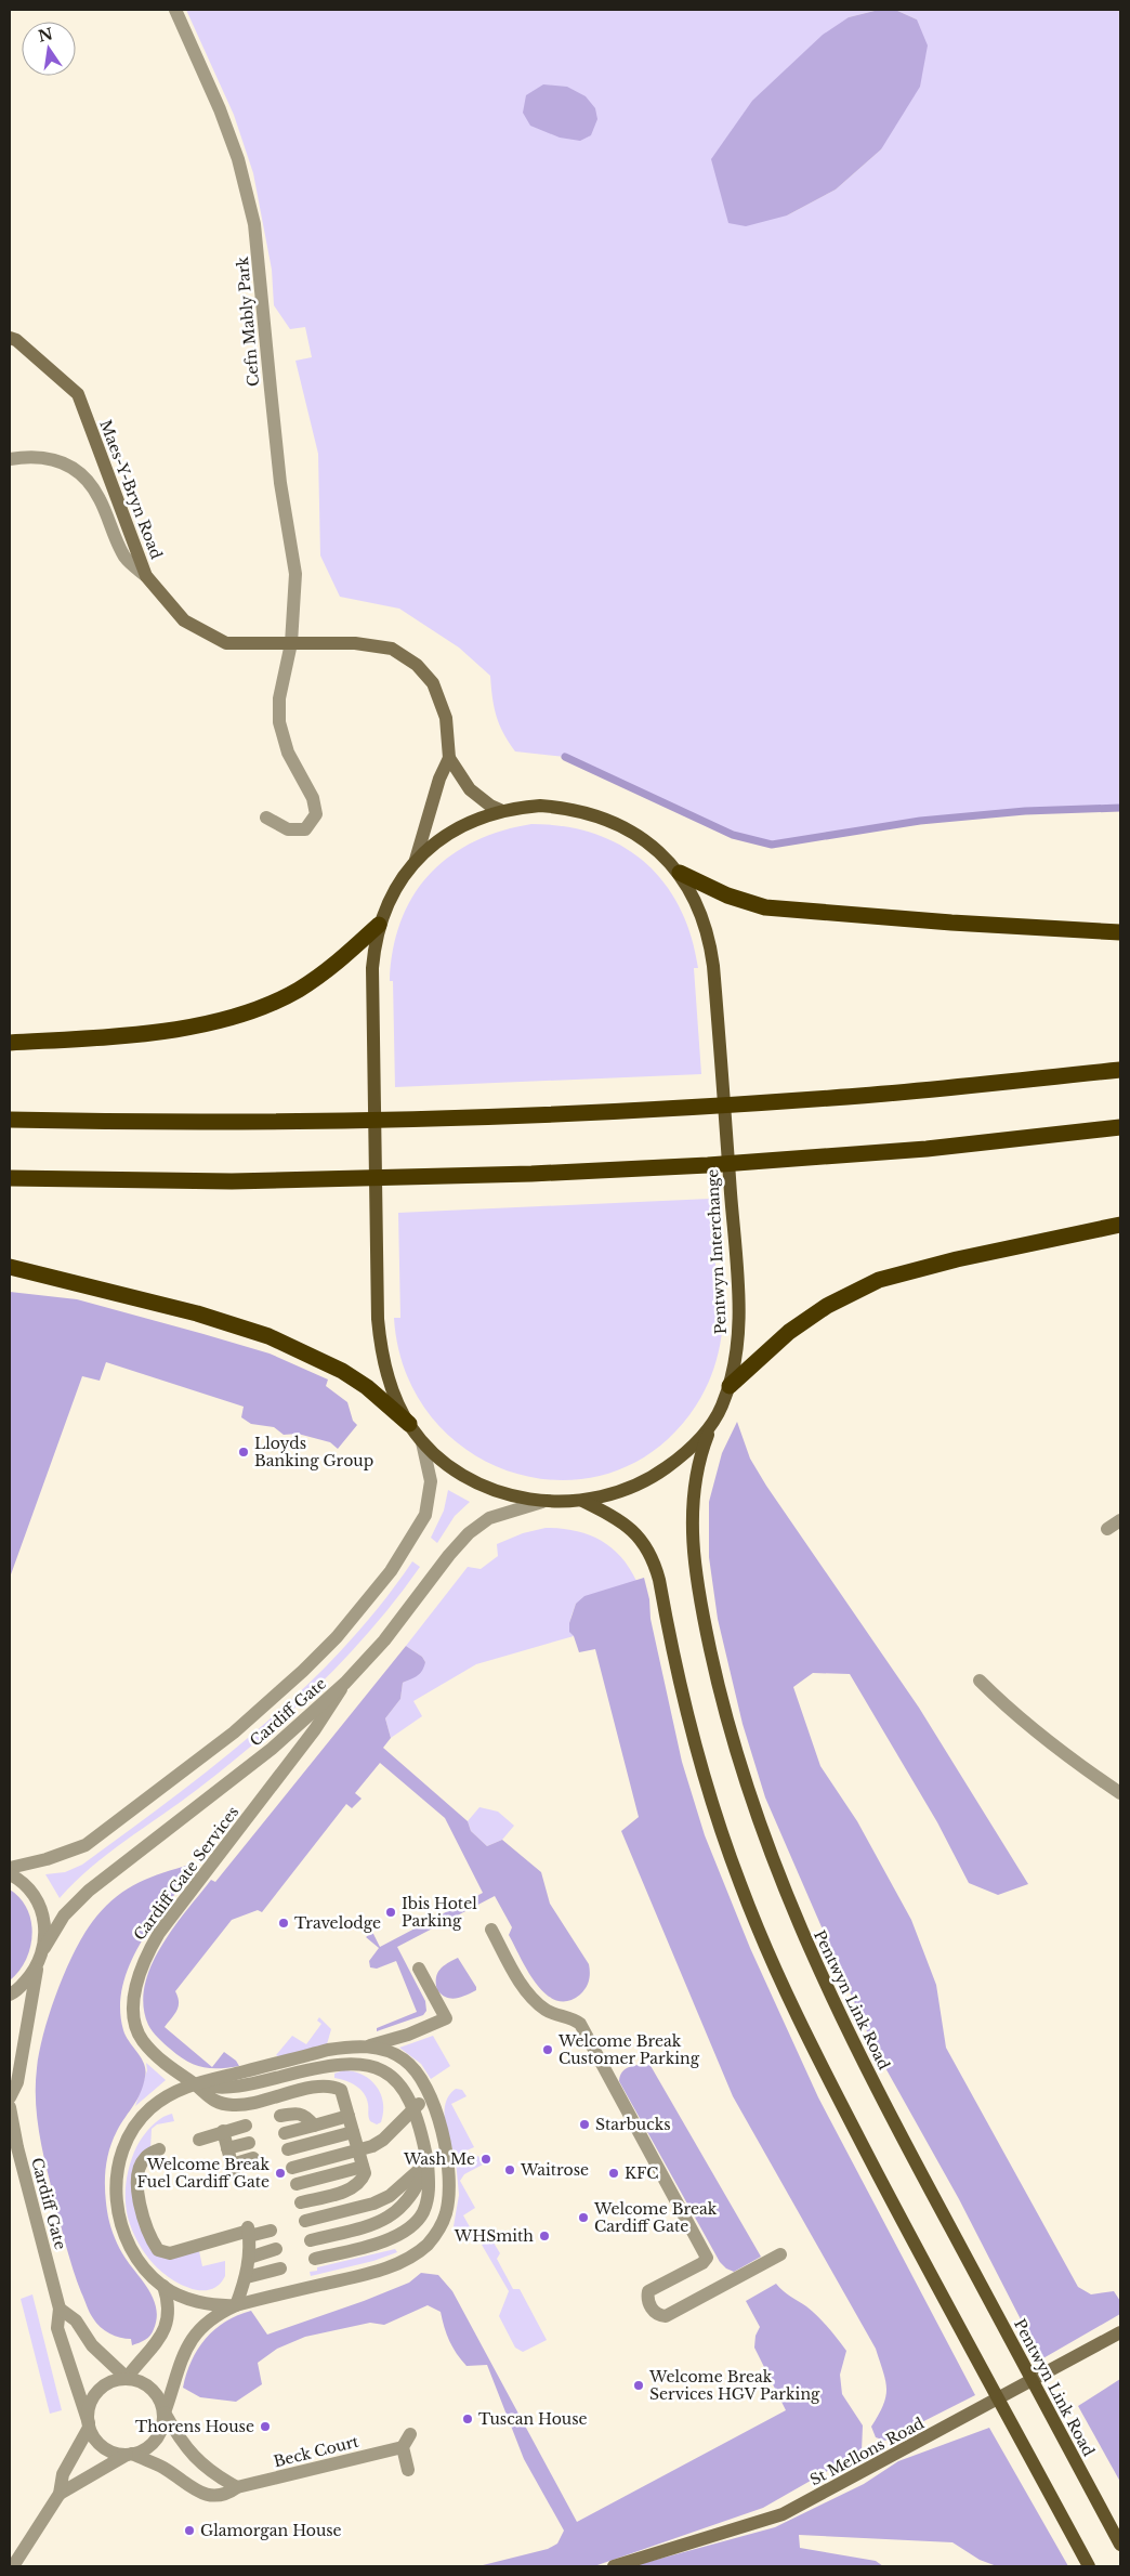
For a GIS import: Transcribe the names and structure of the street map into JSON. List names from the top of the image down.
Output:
{
  "streets": {
    "main road": ["Pentwyn Interchange", "Pentwyn Link Road"],
    "street": [
      "Cefn Mably Park",
      "Maes-Y-Bryn Road",
      "Cardiff Gate",
      "Cardiff Gate Services",
      "Beck Court",
      "St Mellons Road"
    ]
  },
  "crossings": [
    ["Cefn Mably Park", "Maes-Y-Bryn Road"],
    ["Maes-Y-Bryn Road", "Pentwyn Interchange"],
    ["Pentwyn Interchange", "Cardiff Gate"],
    ["Pentwyn Interchange", "Pentwyn Link Road"],
    ["Cardiff Gate", "Cardiff Gate Services"],
    ["Cardiff Gate", "Beck Court"]
  ],
  "places": [
    "Lloyds Banking Group",
    "Ibis Hotel Parking",
    "Travelodge",
    "Welcome Break Customer Parking",
    "Starbucks",
    "Wash Me",
    "Waitrose",
    "Welcome Break Fuel Cardiff Gate",
    "KFC",
    "Welcome Break Cardiff Gate",
    "WHSmith",
    "Welcome Break Services HGV Parking",
    "Tuscan House",
    "Thorens House",
    "Glamorgan House"
  ],
  "north": "top"
}
